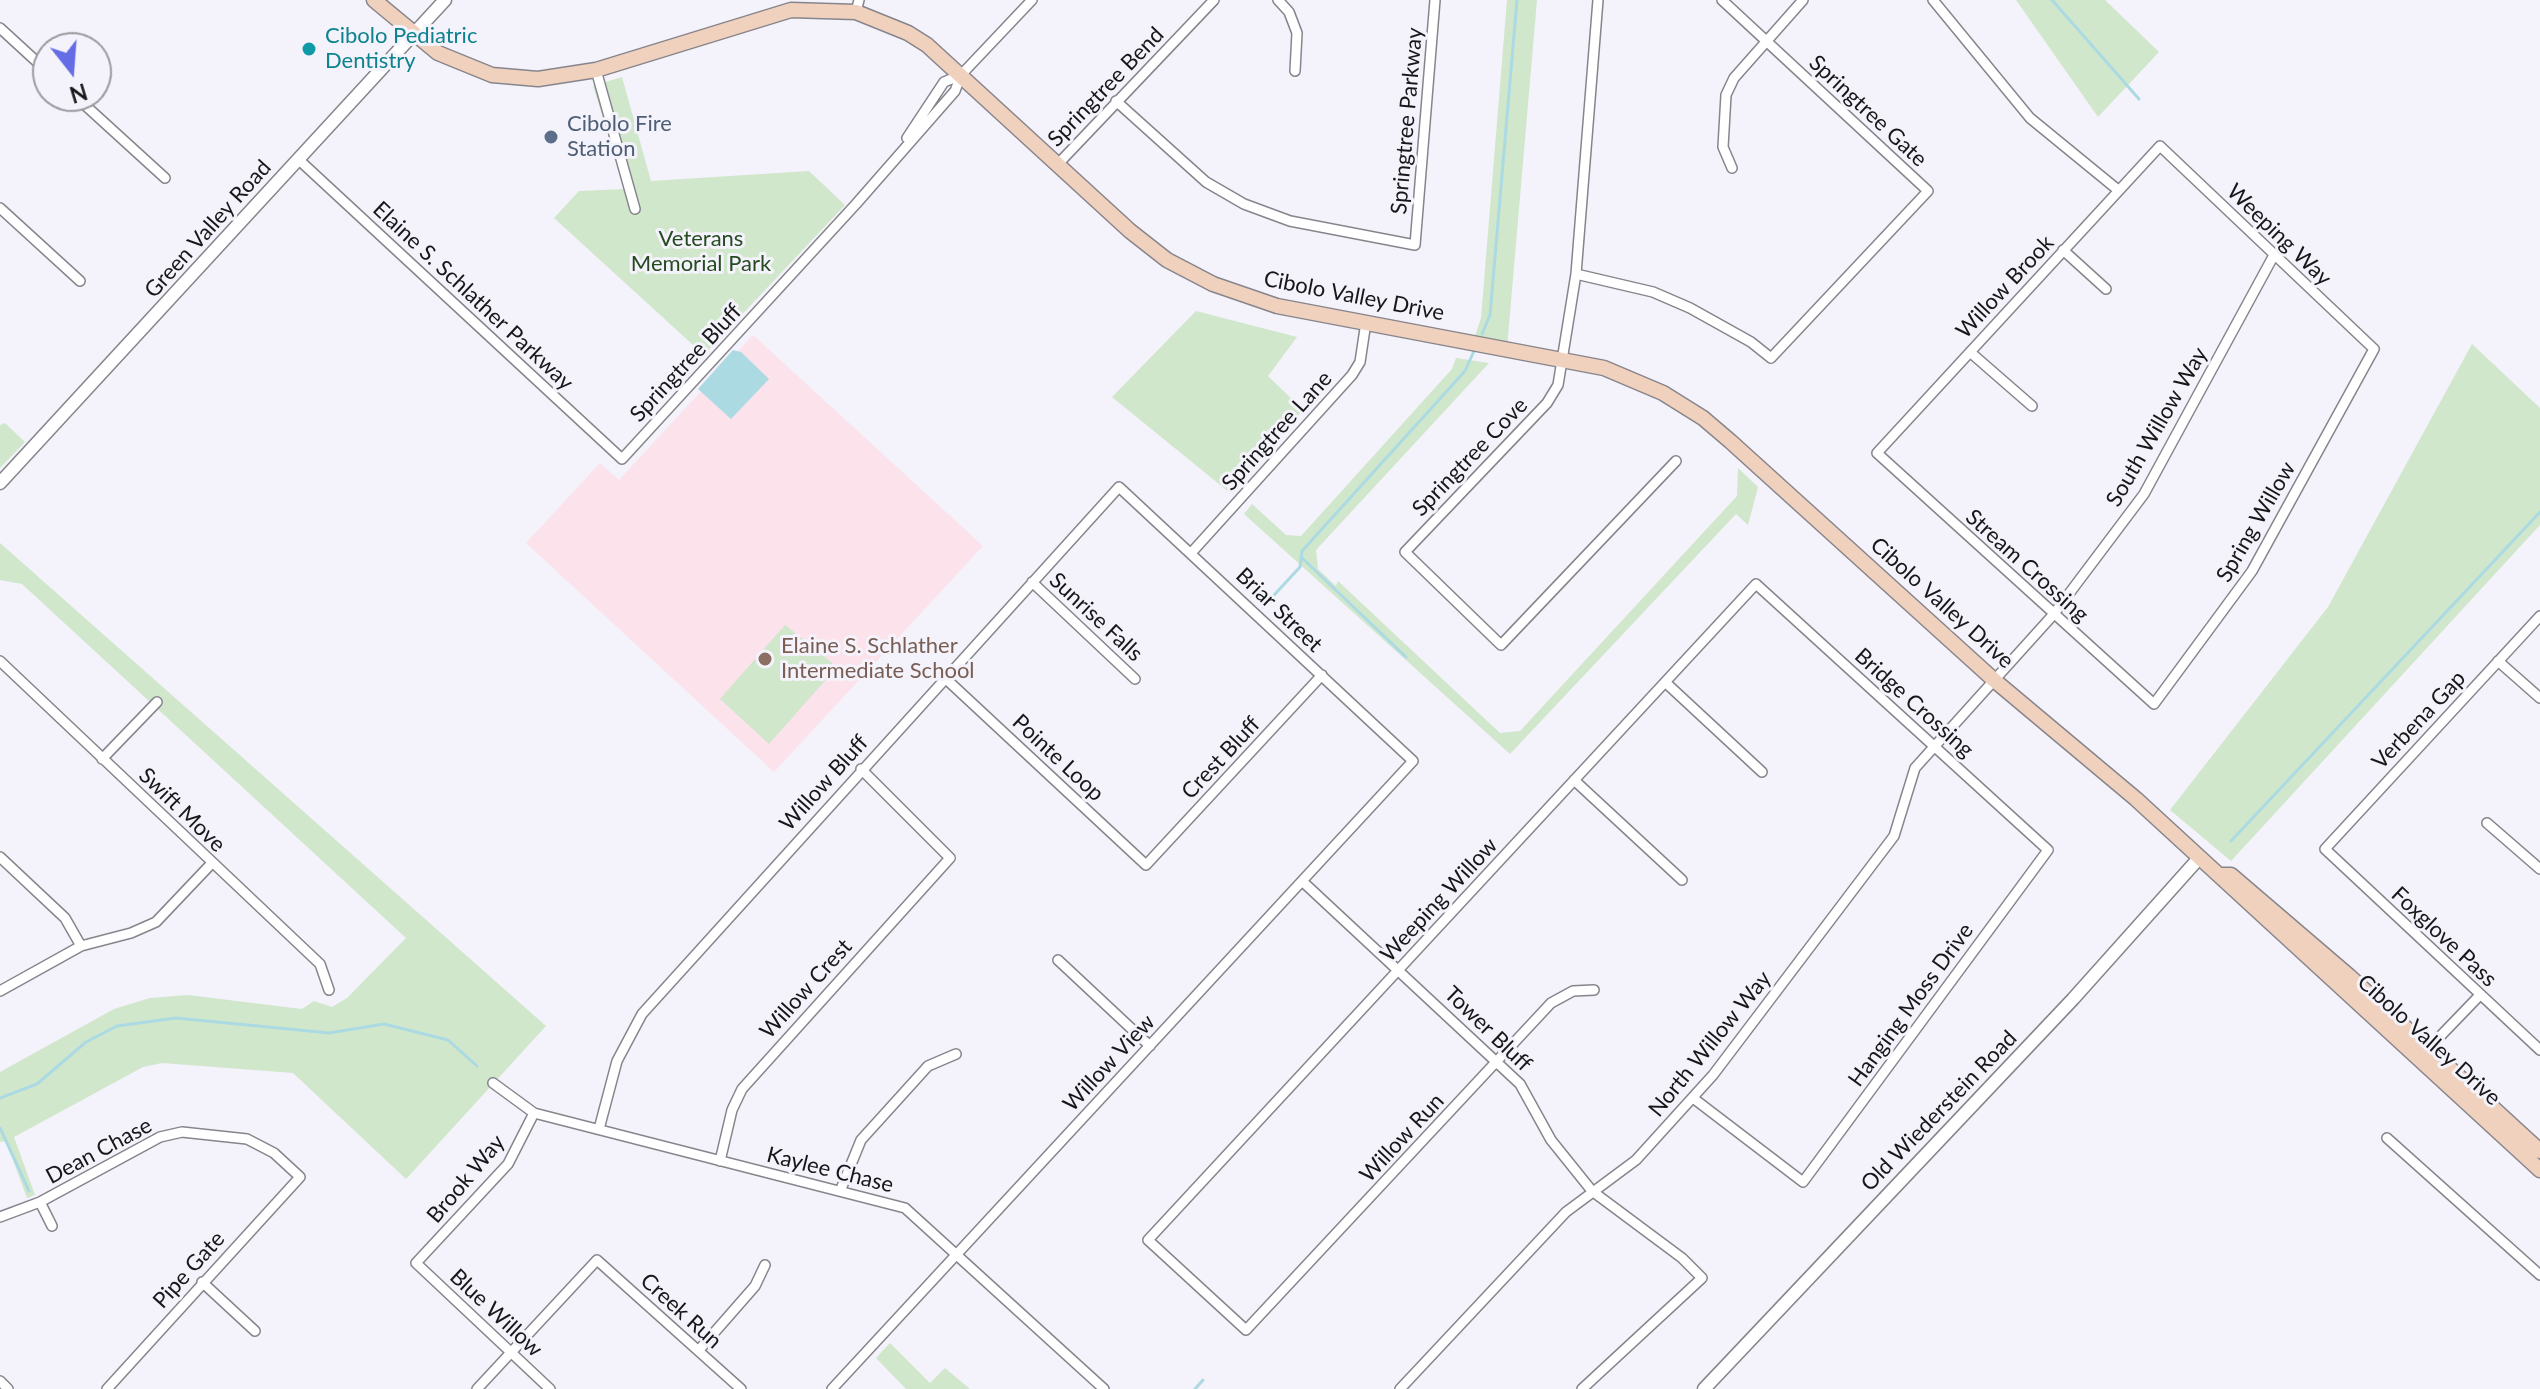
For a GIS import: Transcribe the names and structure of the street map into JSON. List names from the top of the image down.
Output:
{
  "streets": {
    "main road": ["Cibolo Valley Drive"],
    "street": [
      "Springtree Bend",
      "Springtree Gate",
      "Springtree Parkway",
      "Green Valley Road",
      "Weeping Way",
      "Willow Brook",
      "Elaine S. Schlather Parkway",
      "Springtree Bluff",
      "South Willow Way",
      "Springtree Lane",
      "Springtree Cove",
      "Spring Willow",
      "Stream Crossing",
      "Briar Street",
      "Sunrise Falls",
      "Bridge Crossing",
      "Verbena Gap",
      "Pointe Loop",
      "Crest Bluff",
      "Willow Bluff",
      "Swift Move",
      "Weeping Willow",
      "Foxglove Pass",
      "Willow Crest",
      "Hanging Moss Drive",
      "Tower Bluff",
      "North Willow Way",
      "Willow View",
      "Old Wiederstein Road",
      "Willow Run",
      "Dean Chase",
      "Kaylee Chase",
      "Brook Way",
      "Pipe Gate",
      "Creek Run",
      "Blue Willow"
    ]
  },
  "crossings": [
    ["Springtree Bend", "Springtree Parkway"],
    ["Springtree Bend", "Cibolo Valley Drive"],
    ["Springtree Gate", "Springtree Cove"],
    ["Green Valley Road", "Elaine S. Schlather Parkway"],
    ["Green Valley Road", "Cibolo Valley Drive"],
    ["Weeping Way", "Willow Brook"],
    ["Weeping Way", "South Willow Way"],
    ["Weeping Way", "Spring Willow"],
    ["Willow Brook", "Stream Crossing"],
    ["Elaine S. Schlather Parkway", "Springtree Bluff"],
    ["Cibolo Valley Drive", "Springtree Bluff"],
    ["Cibolo Valley Drive", "South Willow Way"],
    ["Cibolo Valley Drive", "Springtree Lane"],
    ["Cibolo Valley Drive", "Springtree Cove"],
    ["Cibolo Valley Drive", "North Willow Way"],
    ["Cibolo Valley Drive", "Old Wiederstein Road"],
    ["South Willow Way", "Stream Crossing"],
    ["South Willow Way", "North Willow Way"],
    ["Springtree Lane", "Briar Street"],
    ["Spring Willow", "Stream Crossing"],
    ["Briar Street", "Crest Bluff"],
    ["Briar Street", "Willow Bluff"],
    ["Briar Street", "Willow View"],
    ["Sunrise Falls", "Willow Bluff"],
    ["Bridge Crossing", "Weeping Willow"],
    ["Bridge Crossing", "Hanging Moss Drive"],
    ["Bridge Crossing", "North Willow Way"],
    ["Verbena Gap", "Foxglove Pass"],
    ["Pointe Loop", "Crest Bluff"],
    ["Pointe Loop", "Willow Bluff"],
    ["Willow Bluff", "Willow Crest"],
    ["Willow Bluff", "Kaylee Chase"],
    ["Weeping Willow", "Tower Bluff"],
    ["Weeping Willow", "Willow Run"],
    ["Willow Crest", "Kaylee Chase"],
    ["Hanging Moss Drive", "North Willow Way"],
    ["Tower Bluff", "North Willow Way"],
    ["Tower Bluff", "Willow View"],
    ["Tower Bluff", "Willow Run"],
    ["Willow View", "Kaylee Chase"],
    ["Dean Chase", "Pipe Gate"],
    ["Kaylee Chase", "Brook Way"],
    ["Brook Way", "Blue Willow"],
    ["Creek Run", "Blue Willow"]
  ],
  "parks": ["Veterans Memorial Park"],
  "places": ["Cibolo Pediatric Dentistry", "Cibolo Fire Station", "Elaine S. Schlather Intermediate School"],
  "north": "bottom"
}
